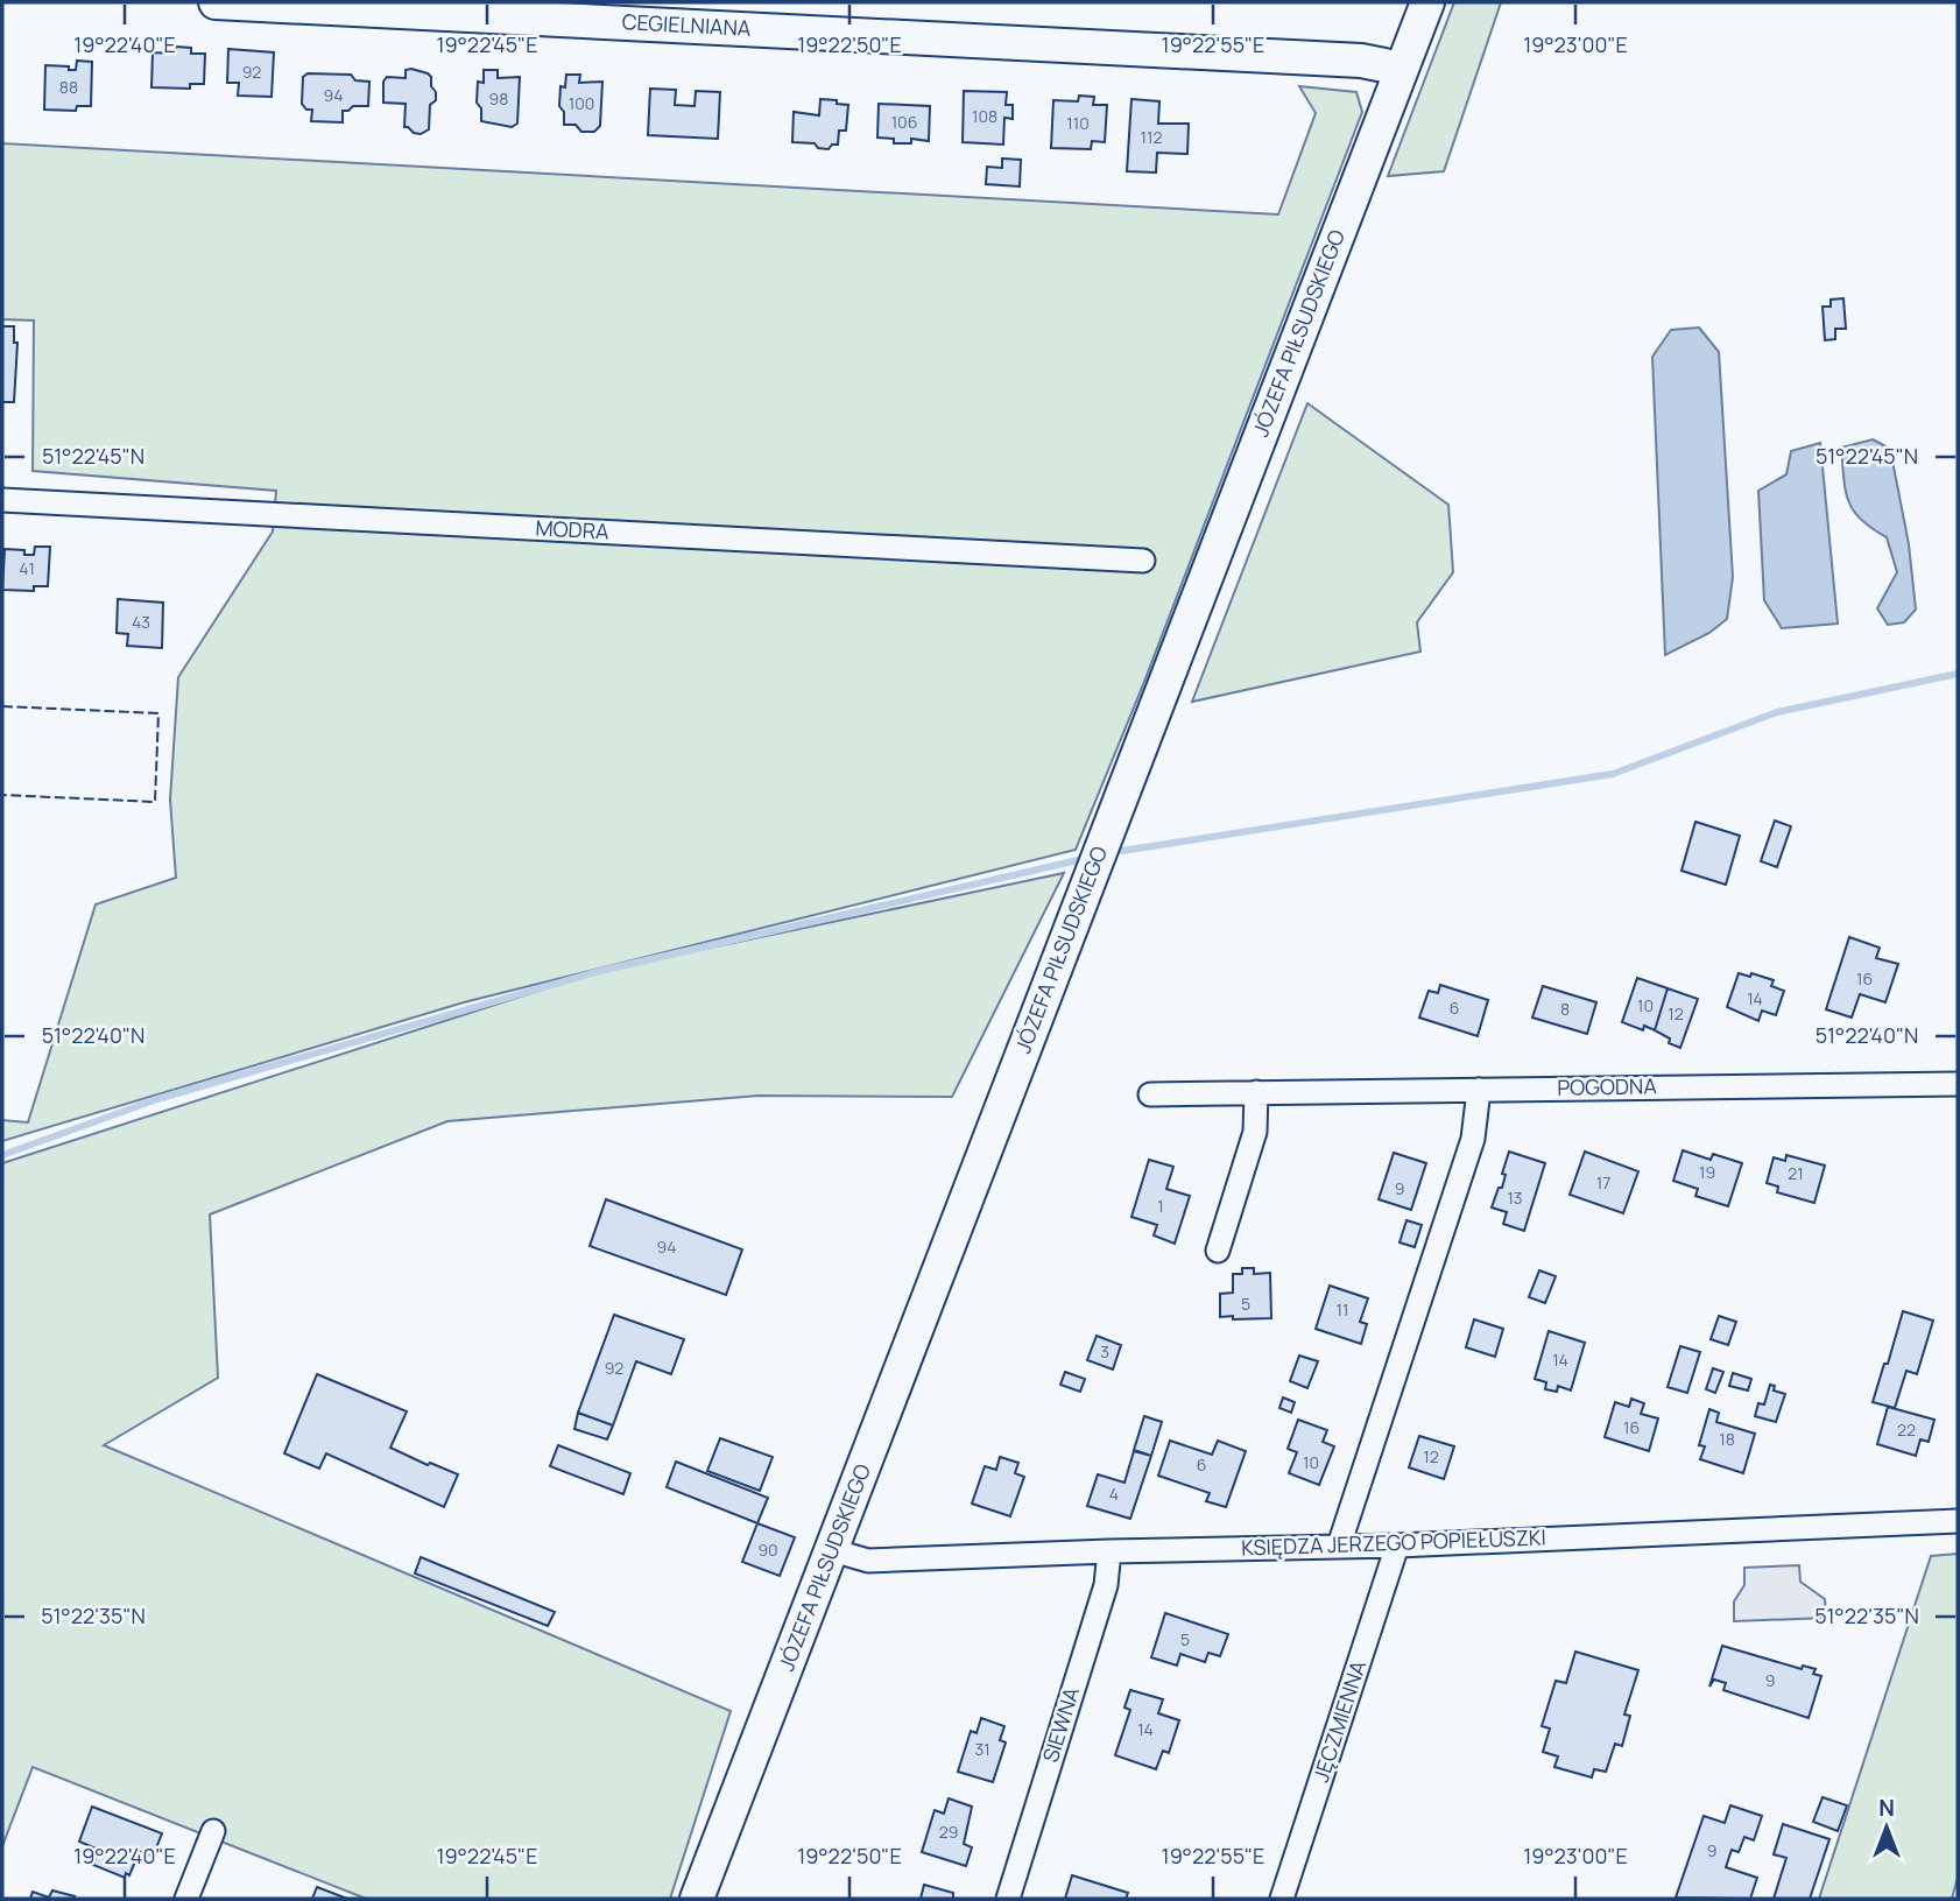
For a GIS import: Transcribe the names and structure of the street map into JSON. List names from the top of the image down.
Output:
{
  "streets": {
    "main road": ["CEGIELNIANA", "JÓZEFA PIŁSUDSKIEGO"],
    "street": [
      "MODRA",
      "POGODNA",
      "KSIĘDZA JERZEGO POPIEŁUSZKI",
      "JĘCZMIENNA",
      "SIEWNA"
    ]
  },
  "crossings": [
    ["CEGIELNIANA", "JÓZEFA PIŁSUDSKIEGO"],
    ["JÓZEFA PIŁSUDSKIEGO", "KSIĘDZA JERZEGO POPIEŁUSZKI"],
    ["KSIĘDZA JERZEGO POPIEŁUSZKI", "JĘCZMIENNA"],
    ["KSIĘDZA JERZEGO POPIEŁUSZKI", "SIEWNA"]
  ],
  "house_numbers": [
    "92",
    "88",
    "94",
    "98",
    "100",
    "108",
    "106",
    "110",
    "112",
    "41",
    "43",
    "16",
    "14",
    "10",
    "6",
    "8",
    "12",
    "19",
    "21",
    "17",
    "9",
    "13",
    "1",
    "94",
    "5",
    "11",
    "3",
    "14",
    "92",
    "16",
    "22",
    "18",
    "12",
    "10",
    "6",
    "4",
    "90",
    "5",
    "9",
    "14",
    "31",
    "29",
    "9"
  ],
  "north": "top",
  "coordinates": [
    "19°22'40\"E",
    "19°22'45\"E",
    "19°22'50\"E",
    "19°22'55\"E",
    "19°23'00\"E",
    "51°22'45\"N",
    "51°22'40\"N",
    "51°22'35\"N"
  ]
}
